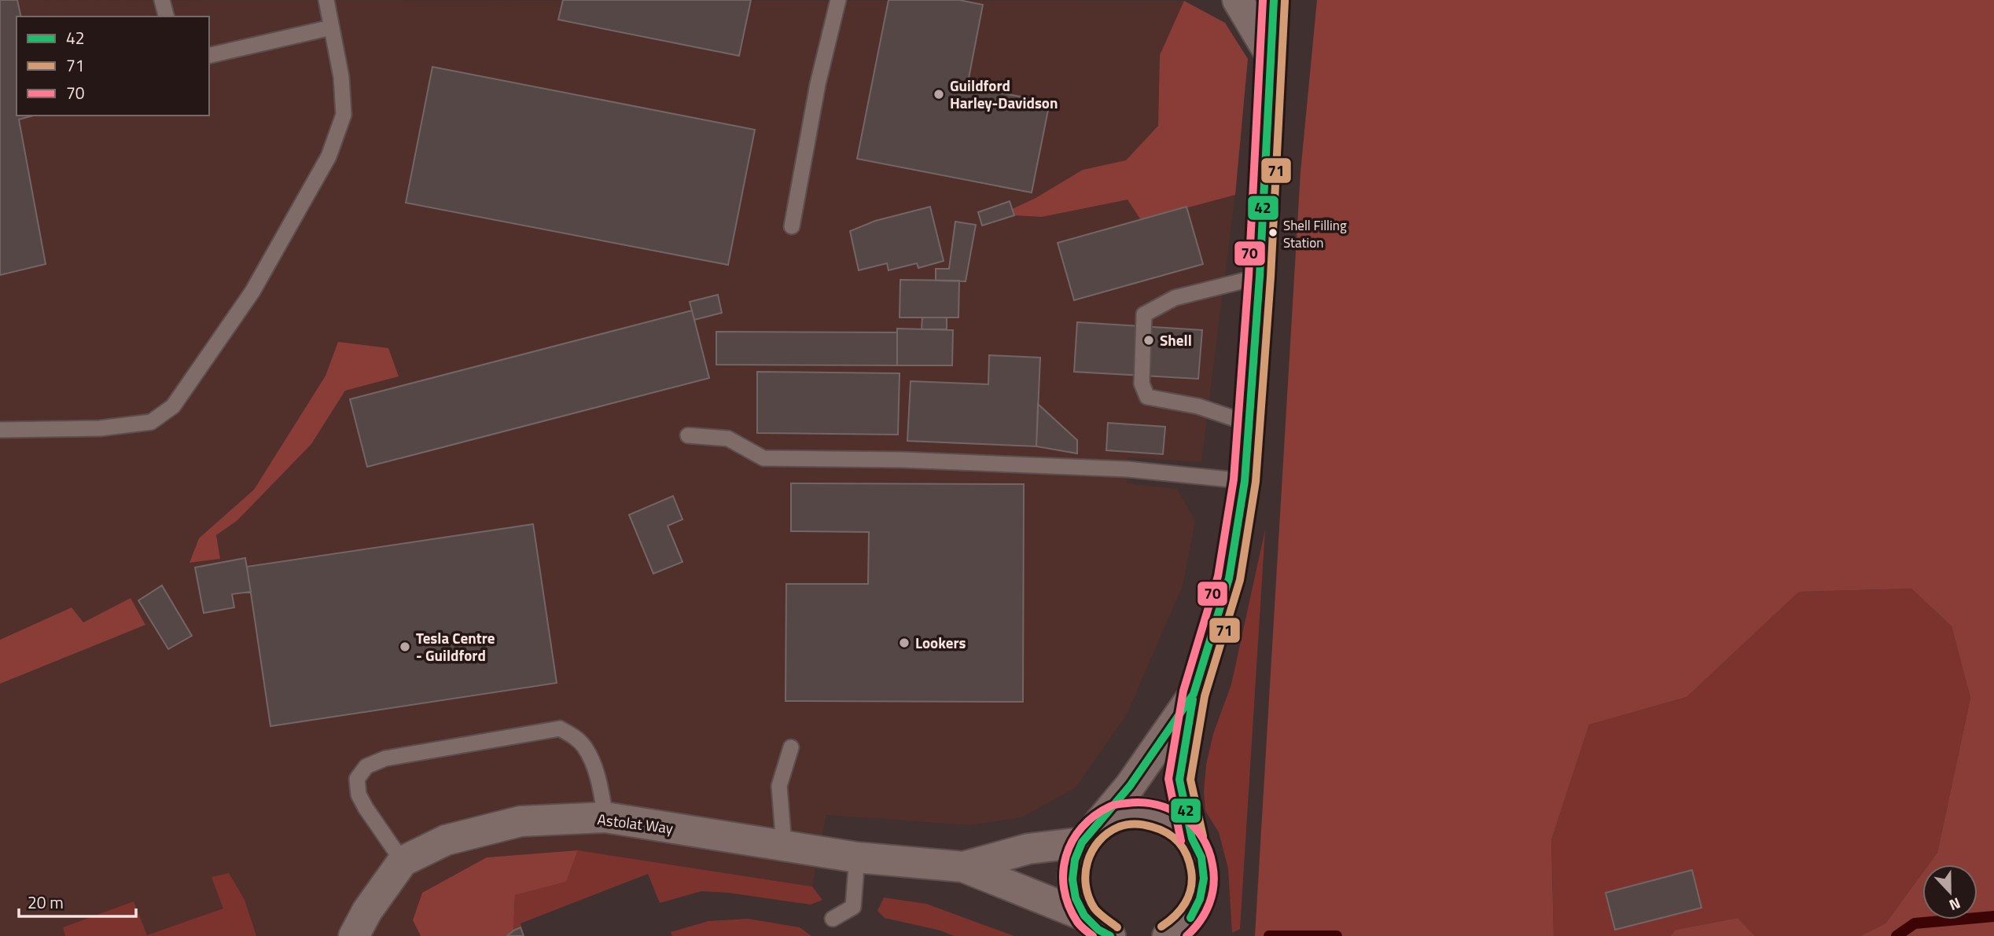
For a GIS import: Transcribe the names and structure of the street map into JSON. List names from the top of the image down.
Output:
{
  "streets": {
    "street": ["Astolat Way"]
  },
  "places": [
    "Guildford Harley-Davidson",
    "Shell Filling Station",
    "Shell",
    "Lookers",
    "Tesla Centre - Guildford"
  ],
  "lines": ["transit line 42", "transit line 70", "transit line 71"],
  "legend": ["42", "71", "70"],
  "scale_bar": "20 m",
  "north": "bottom"
}
